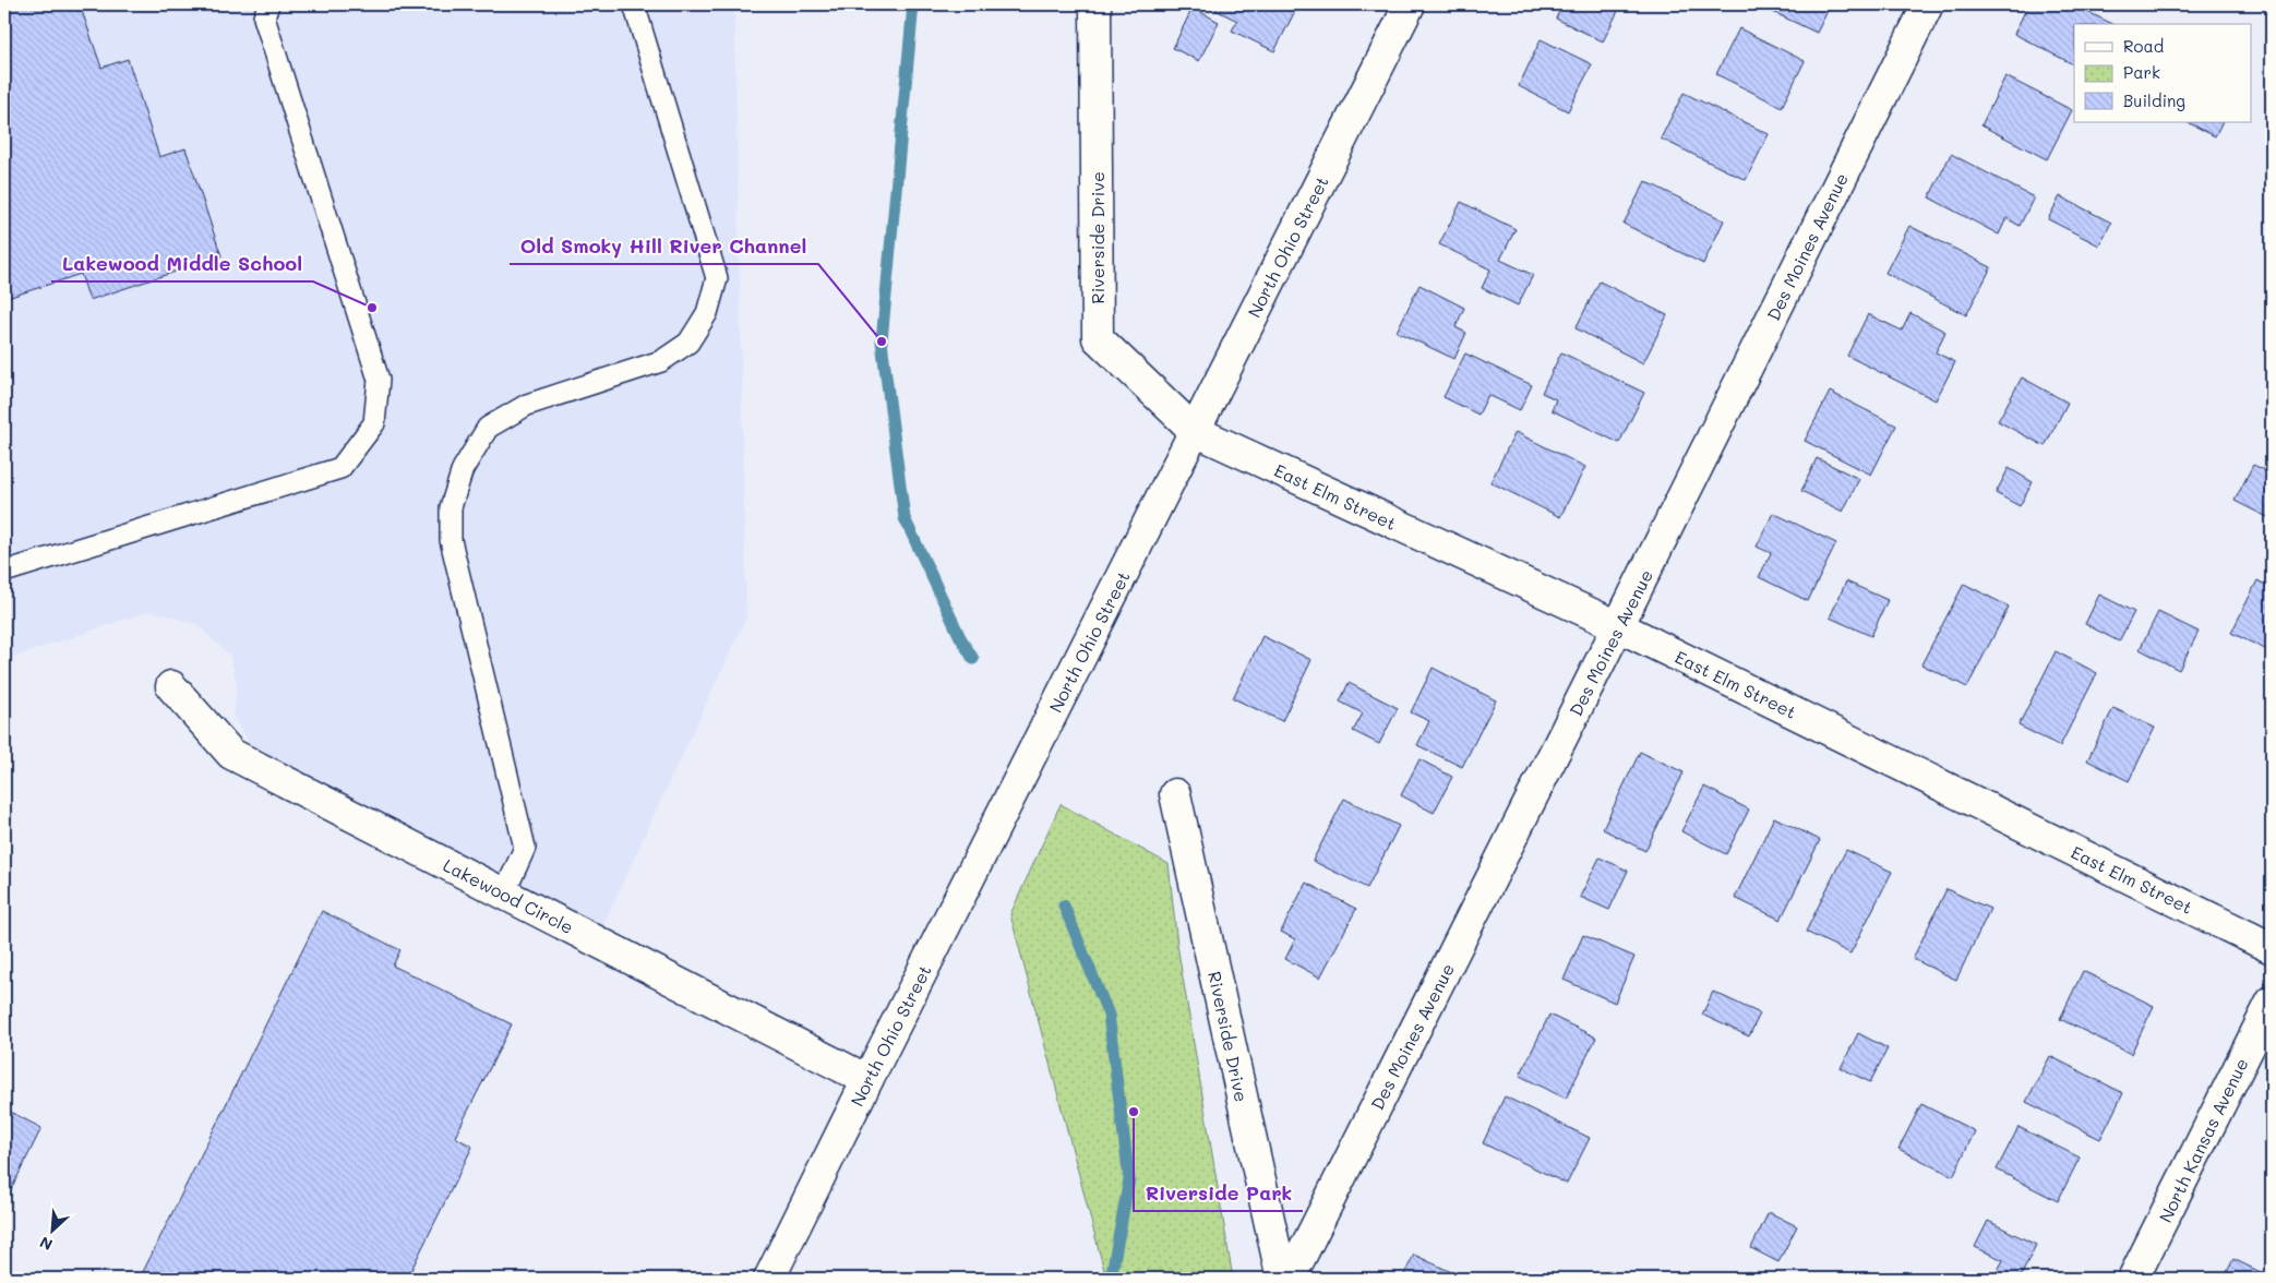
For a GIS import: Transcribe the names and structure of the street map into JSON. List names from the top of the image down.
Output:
{
  "streets": {
    "street": [
      "Riverside Drive",
      "North Ohio Street",
      "Des Moines Avenue",
      "East Elm Street",
      "Lakewood Circle",
      "North Kansas Avenue"
    ]
  },
  "crossings": [
    ["Riverside Drive", "North Ohio Street"],
    ["Riverside Drive", "East Elm Street"],
    ["North Ohio Street", "East Elm Street"],
    ["North Ohio Street", "Lakewood Circle"],
    ["Des Moines Avenue", "East Elm Street"]
  ],
  "places": ["Lakewood Middle School", "Old Smoky Hill River Channel", "Riverside Park"],
  "legend": ["Road", "Park", "Building"],
  "north": "bottom left"
}
